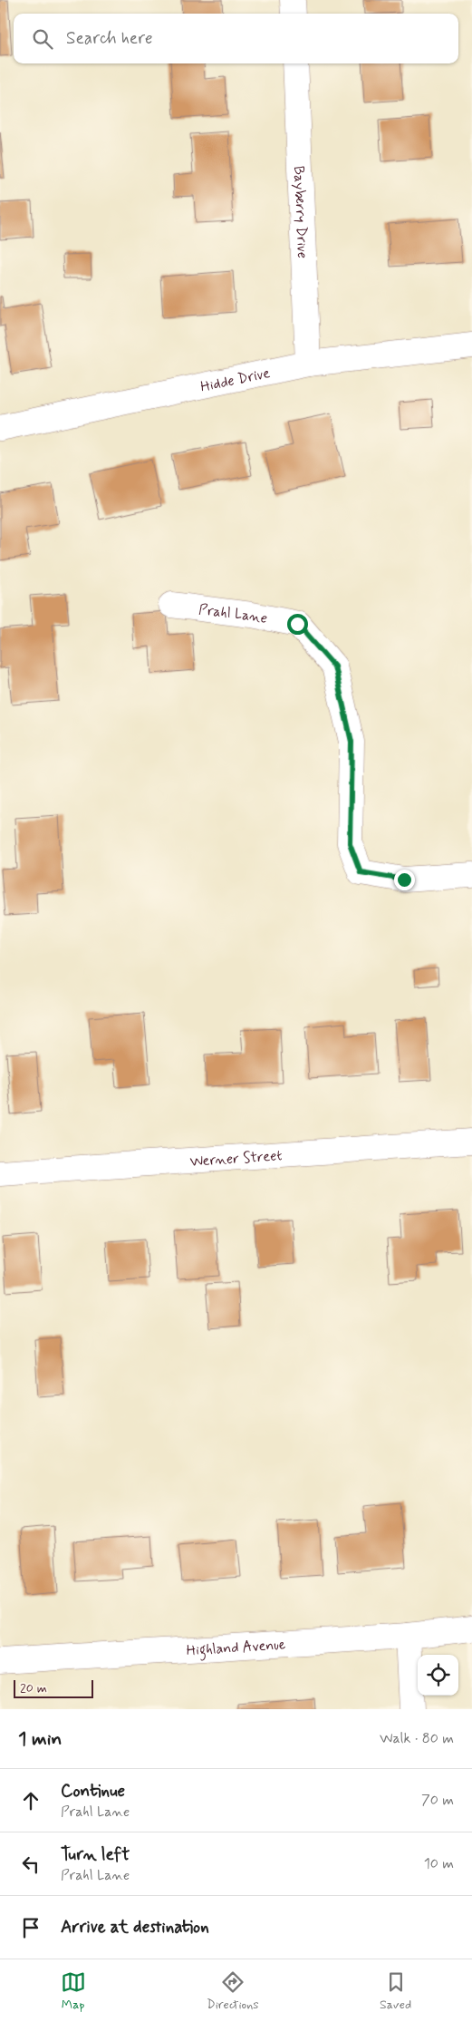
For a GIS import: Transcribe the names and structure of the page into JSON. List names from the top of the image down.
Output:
{
  "streets": {
    "street": [
      "Bayberry Drive",
      "Hidde Drive",
      "Prahl Lane",
      "Werner Street",
      "Highland Avenue"
    ]
  },
  "crossings": [
    ["Bayberry Drive", "Hidde Drive"]
  ],
  "scale_bar": "20 m",
  "page": {
    "search": "Search here",
    "scale": "20 m",
    "heading": ["1 min", "Walk · 80 m"],
    "list": [
      ["Continue", "Prahl Lane", "70 m"],
      ["Turn left", "Prahl Lane", "10 m"],
      "Arrive at destination"
    ],
    "nav": ["Map", "Directions", "Saved"]
  }
}
